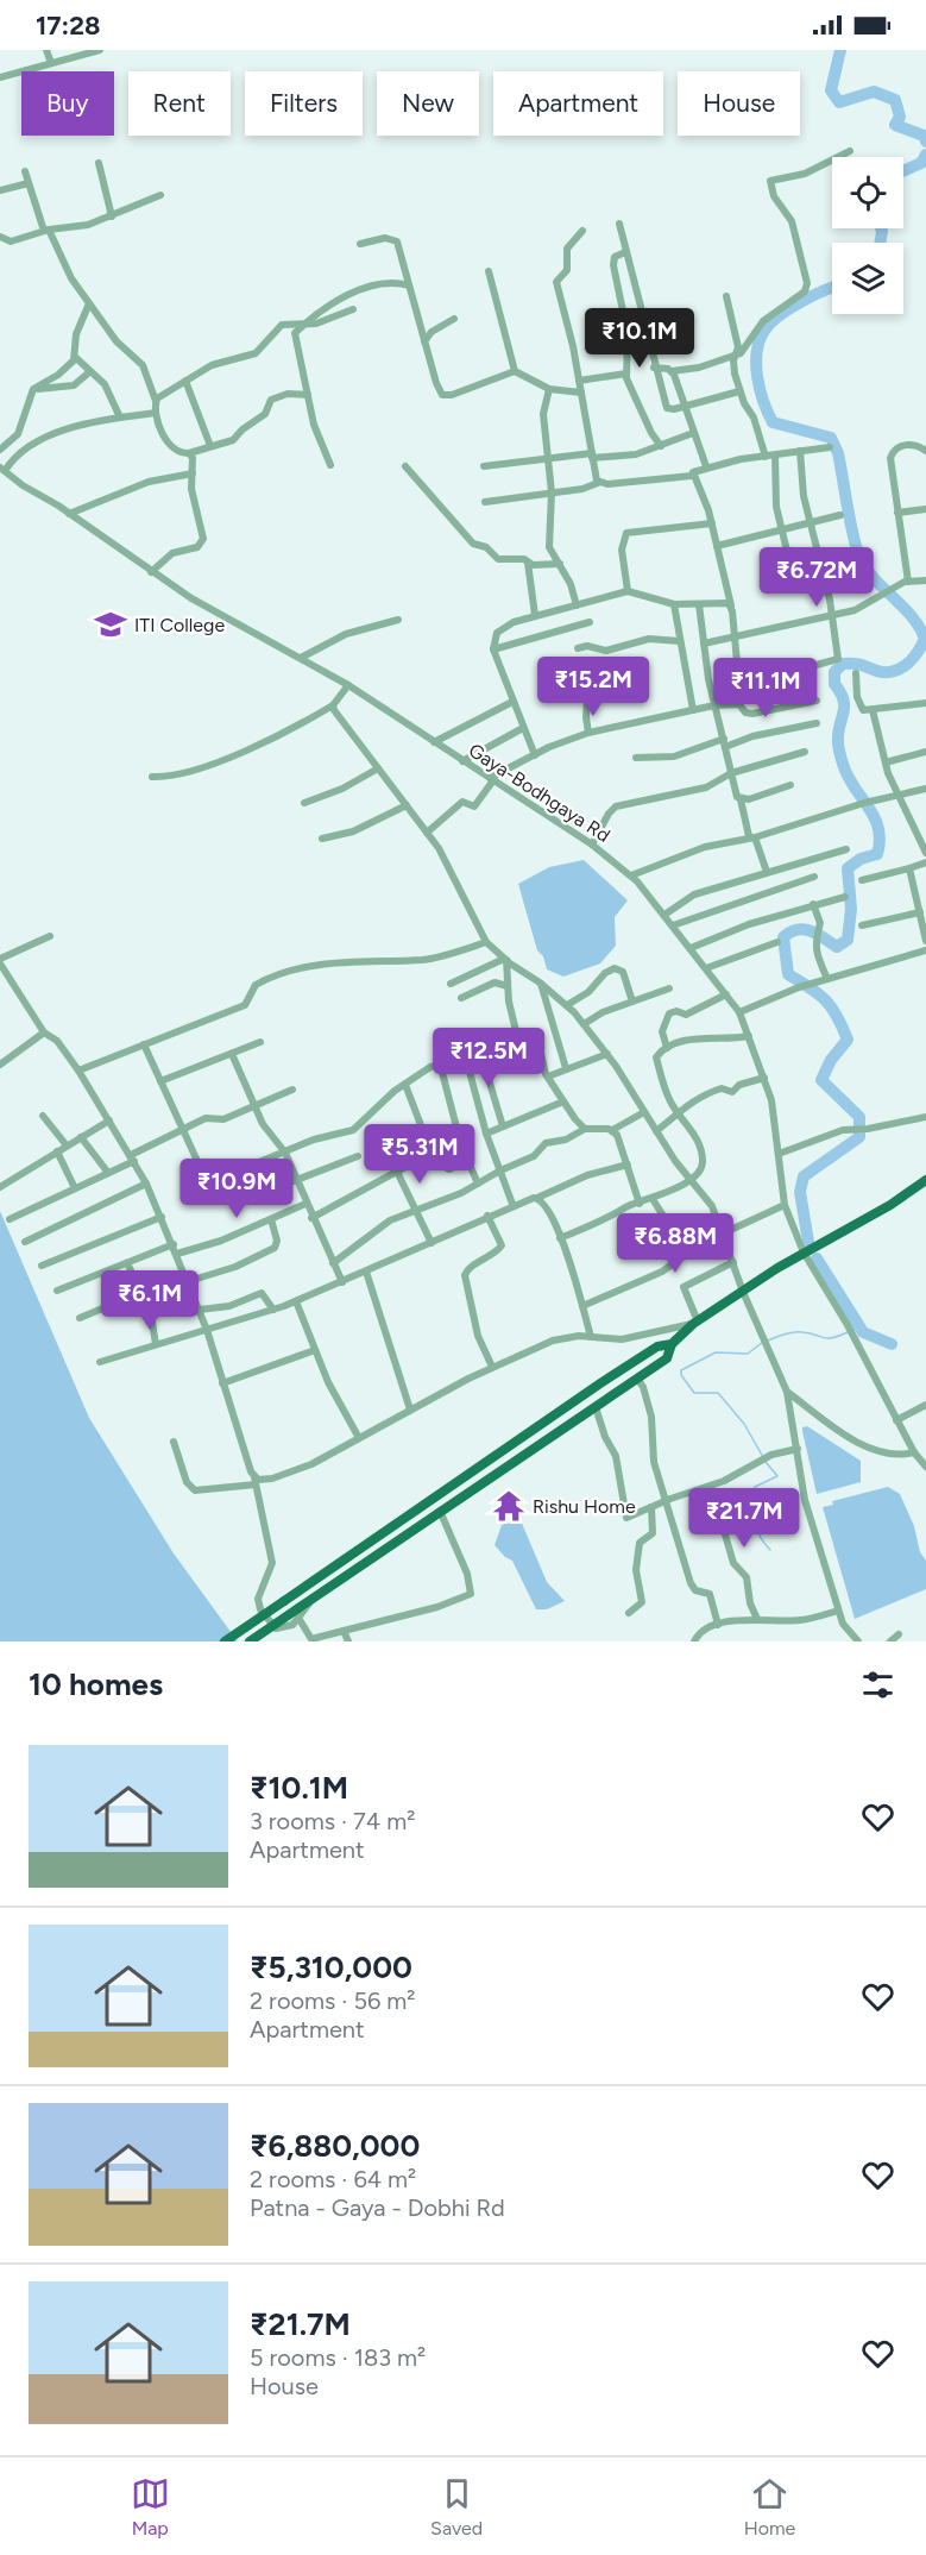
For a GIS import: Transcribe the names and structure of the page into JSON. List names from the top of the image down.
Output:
{
  "streets": {
    "street": ["Gaya-Bodhgaya Rd"]
  },
  "places": {
    "school or university": ["ITI College"],
    "temple": ["Rishu Home"]
  },
  "page": {
    "status": "17:28",
    "chip": [
      "Buy",
      "Rent",
      "Filters",
      "New",
      "Apartment",
      "House"
    ],
    "price": [
      "₹10.1M",
      "₹6.72M",
      "₹15.2M",
      "₹11.1M",
      "₹12.5M",
      "₹5.31M",
      "₹10.9M",
      "₹6.88M",
      "₹6.1M",
      "₹21.7M"
    ],
    "heading": "10 homes",
    "list": [
      {
        "name": "₹10.1M",
        "note": "3 rooms · 74 m² · Apartment"
      },
      {
        "name": "₹5,310,000",
        "note": "2 rooms · 56 m² · Apartment"
      },
      {
        "name": "₹6,880,000",
        "note": "2 rooms · 64 m² · Patna - Gaya - Dobhi Rd"
      },
      {
        "name": "₹21.7M",
        "note": "5 rooms · 183 m² · House"
      }
    ],
    "tabs": ["Map", "Saved", "Home"]
  }
}
